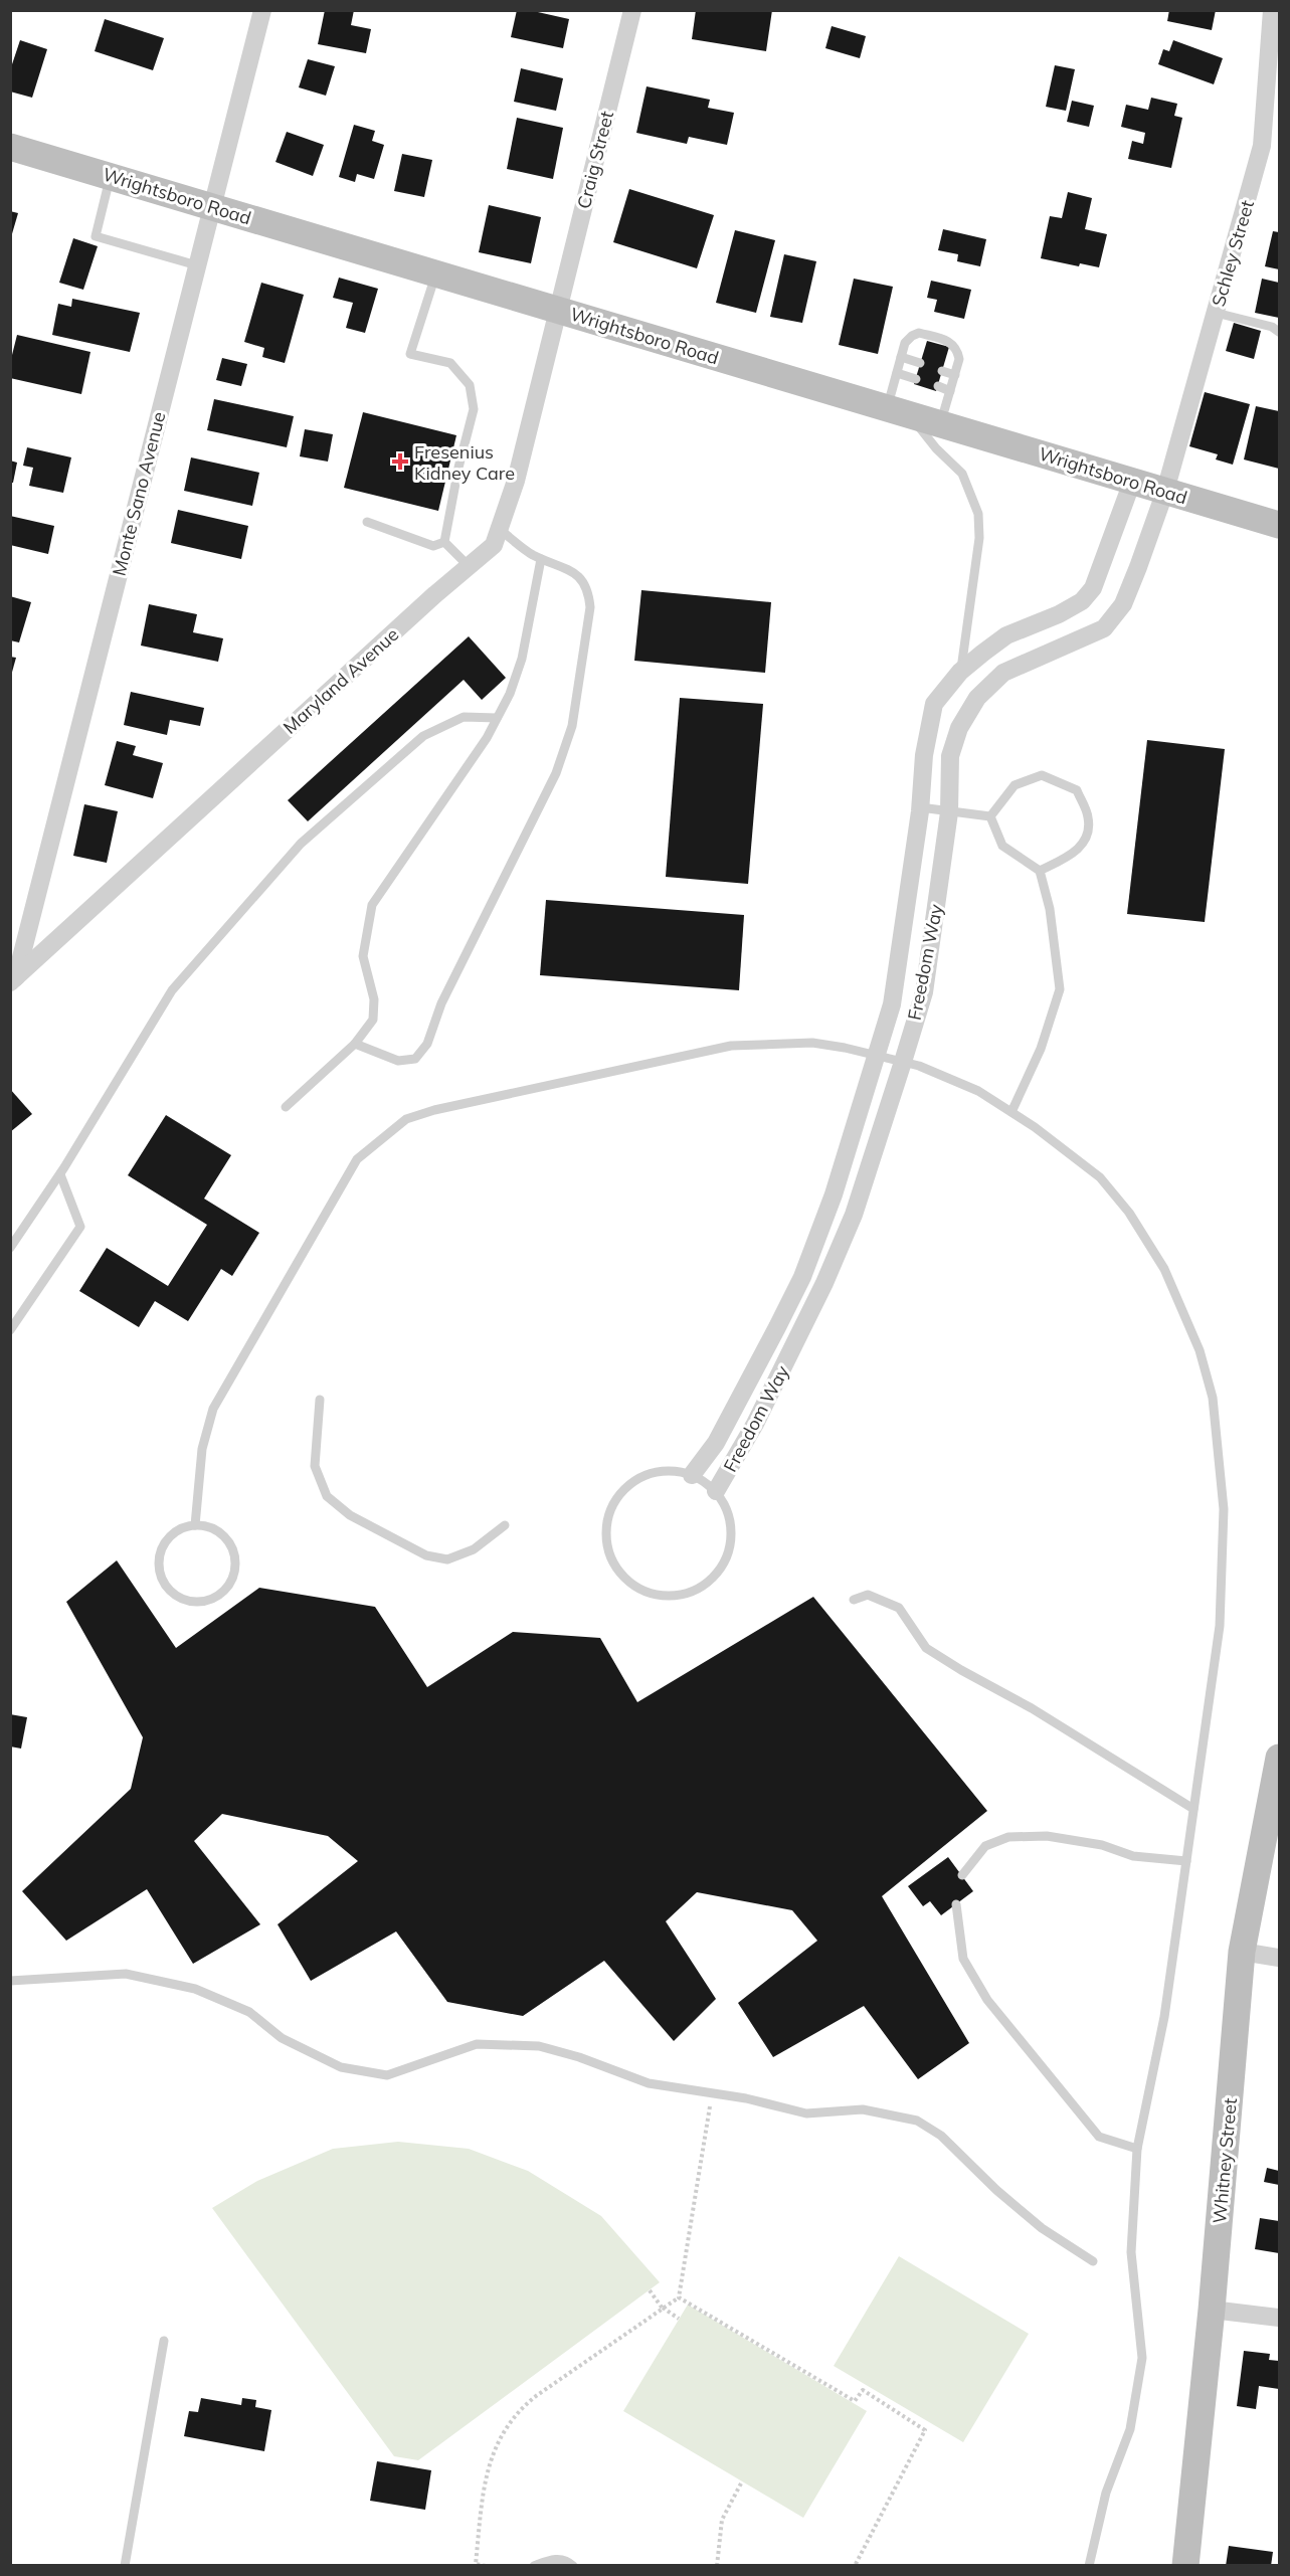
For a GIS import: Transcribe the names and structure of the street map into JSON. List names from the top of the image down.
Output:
{
  "streets": {
    "main road": ["Wrightsboro Road", "Whitney Street"],
    "street": [
      "Craig Street",
      "Schley Street",
      "Monte Sano Avenue",
      "Maryland Avenue",
      "Freedom Way"
    ]
  },
  "crossings": [
    ["Craig Street", "Wrightsboro Road"],
    ["Craig Street", "Maryland Avenue"],
    ["Wrightsboro Road", "Schley Street"],
    ["Wrightsboro Road", "Monte Sano Avenue"],
    ["Wrightsboro Road", "Maryland Avenue"],
    ["Wrightsboro Road", "Freedom Way"],
    ["Schley Street", "Freedom Way"],
    ["Monte Sano Avenue", "Maryland Avenue"]
  ],
  "places": {
    "health": ["Fresenius Kidney Care"]
  }
}
